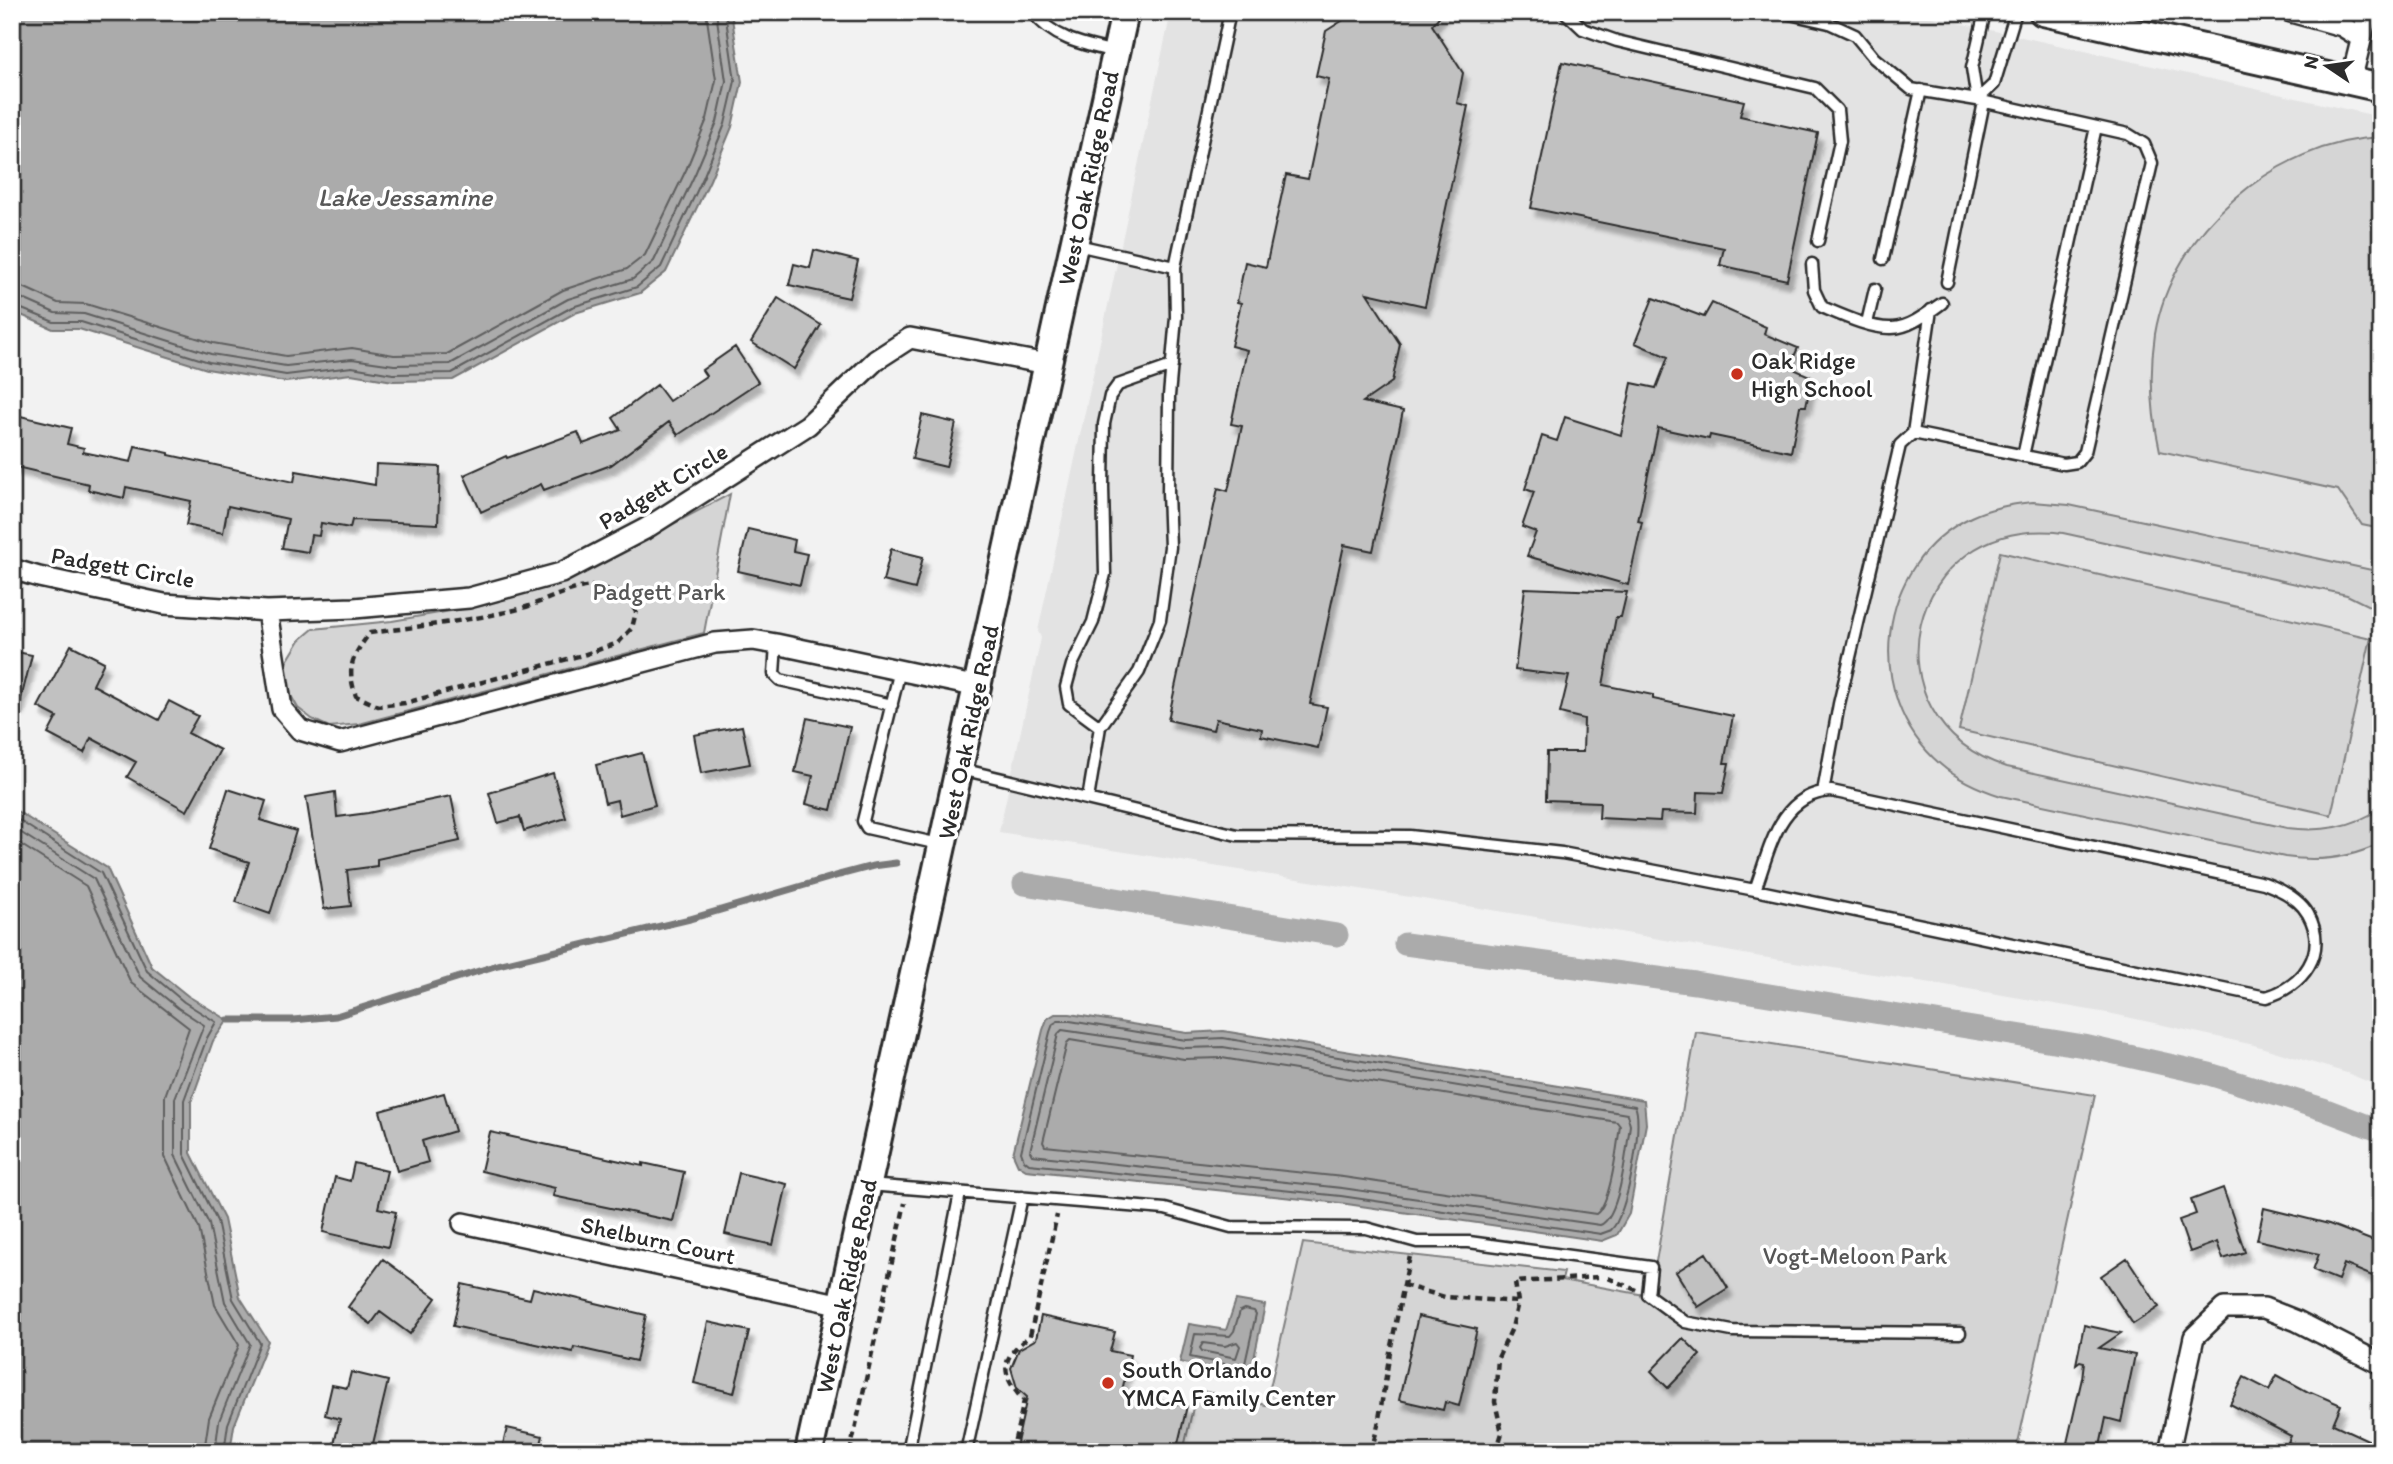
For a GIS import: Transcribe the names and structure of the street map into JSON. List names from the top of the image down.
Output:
{
  "streets": {
    "main road": ["West Oak Ridge Road"],
    "street": ["Padgett Circle", "Shelburn Court"]
  },
  "crossings": [
    ["West Oak Ridge Road", "Padgett Circle"],
    ["West Oak Ridge Road", "Shelburn Court"]
  ],
  "water": ["Lake Jessamine"],
  "parks": ["Padgett Park", "Vogt-Meloon Park"],
  "places": ["Oak Ridge High School", "South Orlando YMCA Family Center"],
  "north": "left"
}
